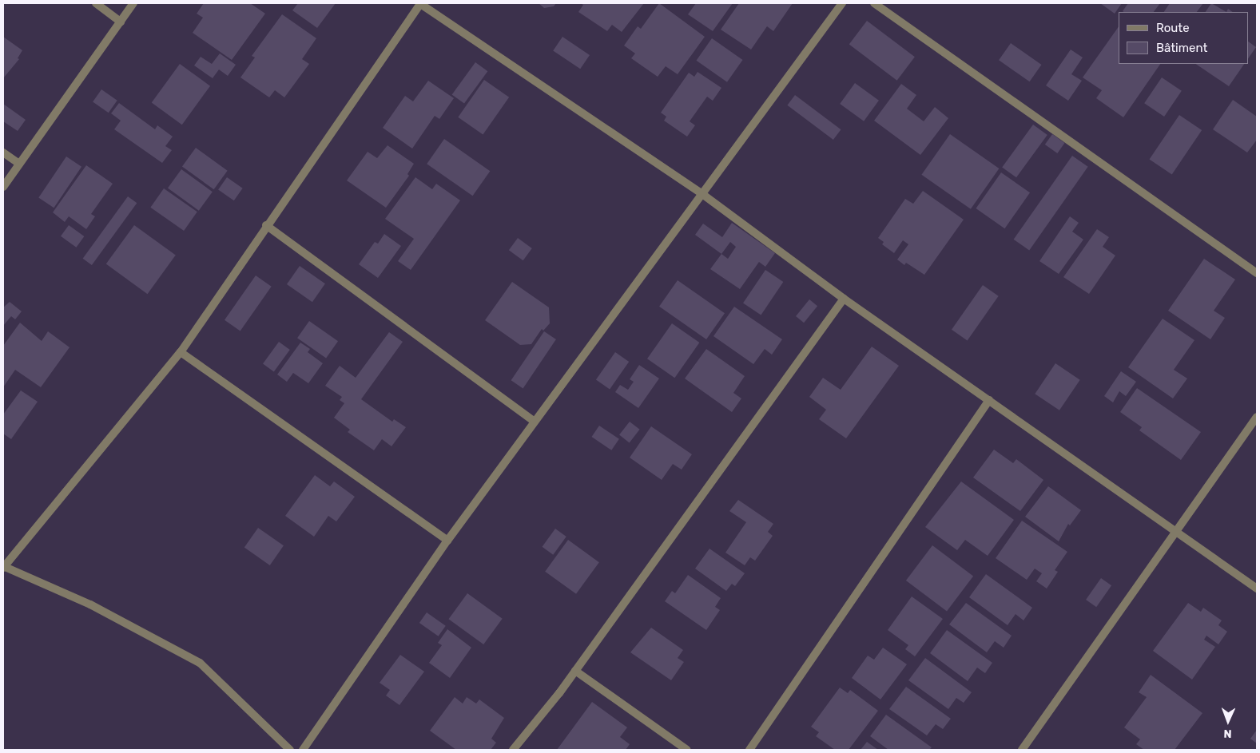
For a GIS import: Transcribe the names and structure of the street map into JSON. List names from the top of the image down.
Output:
{
  "legend": ["Route", "Bâtiment"],
  "north": "bottom"
}
